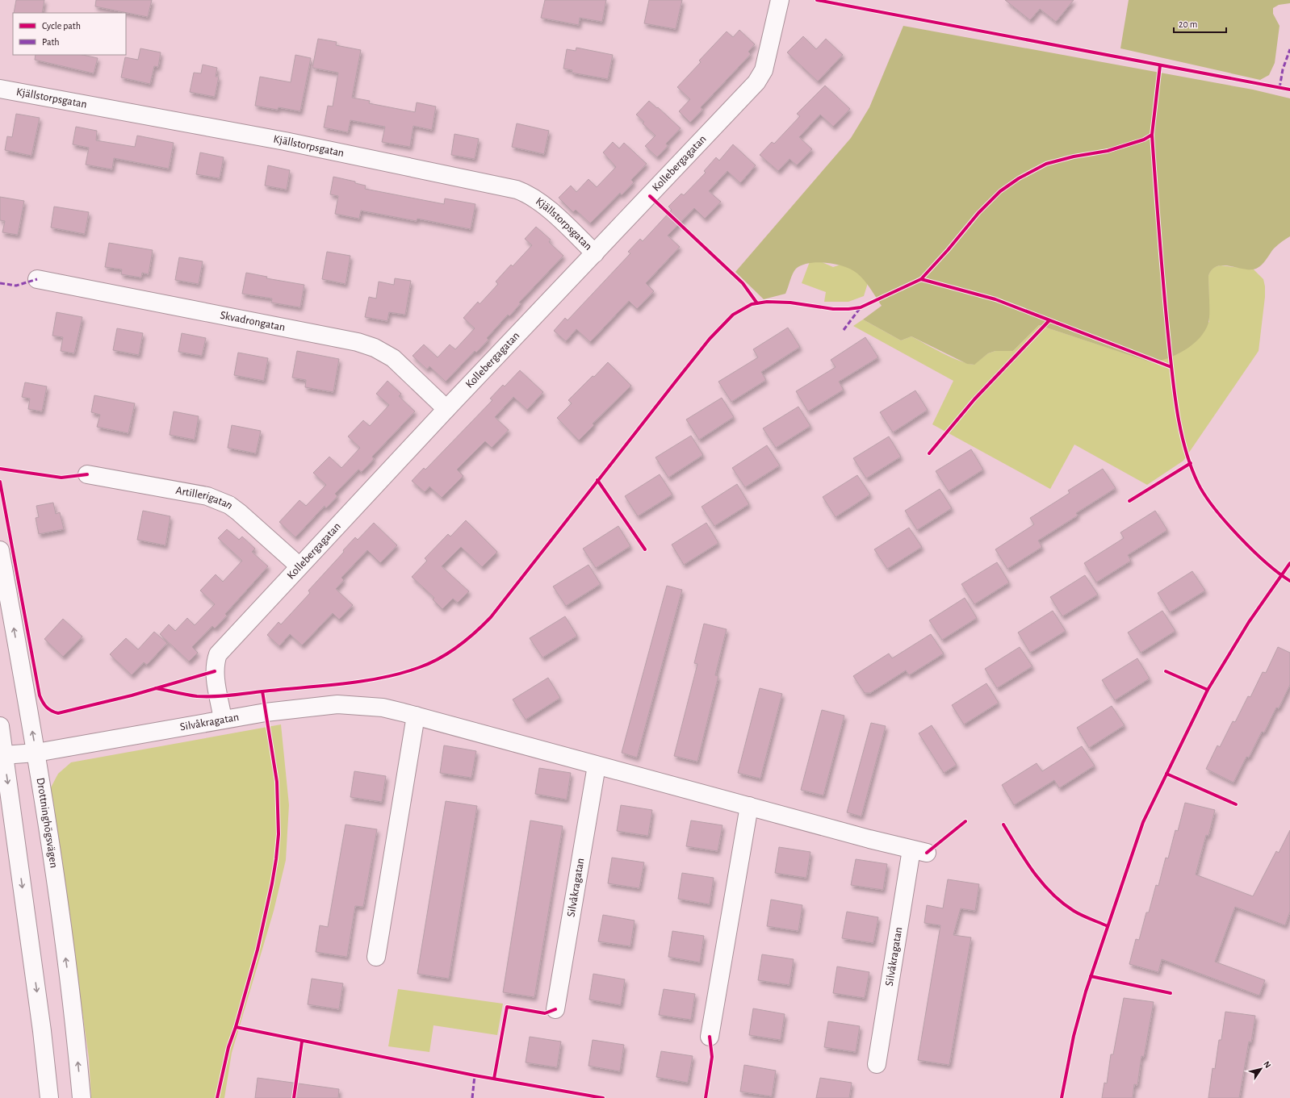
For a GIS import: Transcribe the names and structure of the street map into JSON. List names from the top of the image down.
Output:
{
  "streets": {
    "street": [
      "Kjällstorpsgatan",
      "Kollebergagatan",
      "Skvadrongatan",
      "Artillerigatan",
      "Silvåkragatan",
      "Drottninghögsvägen"
    ]
  },
  "crossings": [
    ["Kjällstorpsgatan", "Kollebergagatan"],
    ["Kollebergagatan", "Skvadrongatan"],
    ["Kollebergagatan", "Artillerigatan"],
    ["Kollebergagatan", "Silvåkragatan"],
    ["Silvåkragatan", "Drottninghögsvägen"]
  ],
  "legend": ["Cycle path", "Path"],
  "scale_bar": "20 m",
  "north": "top right"
}
